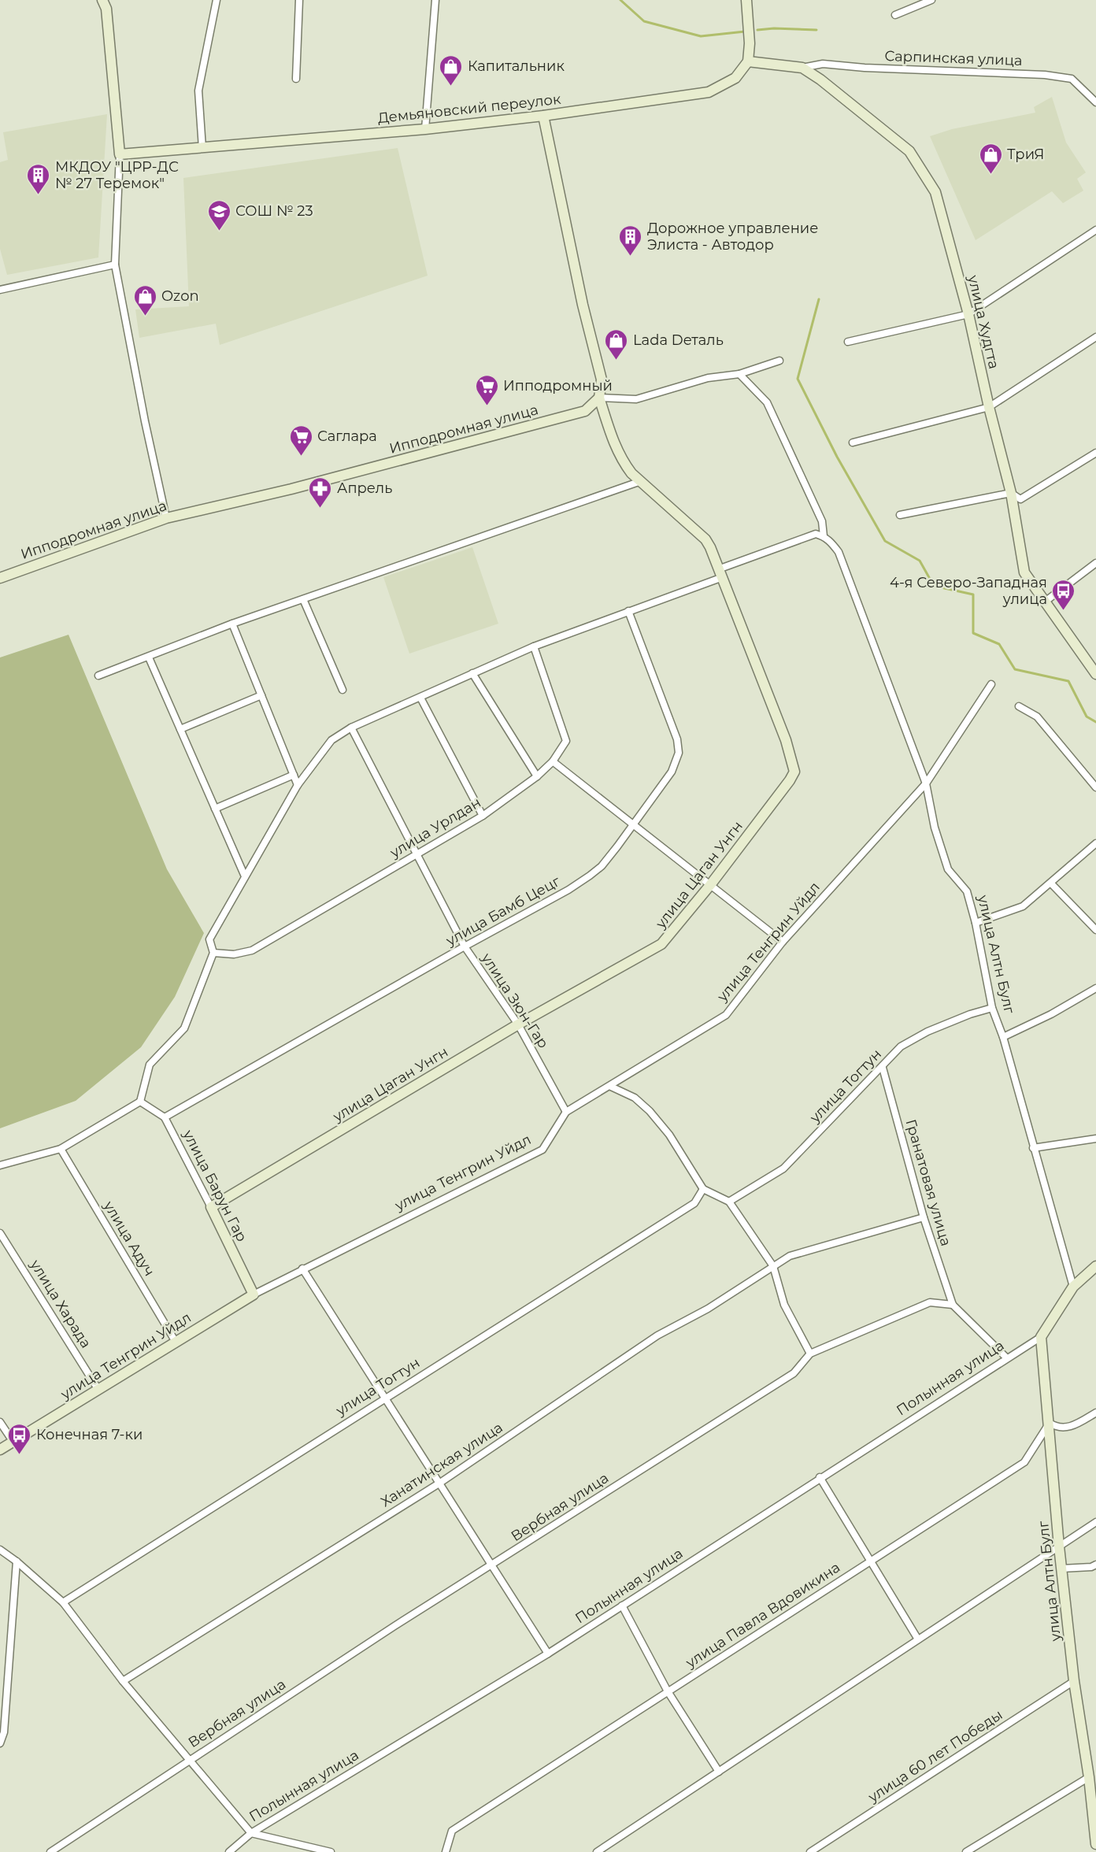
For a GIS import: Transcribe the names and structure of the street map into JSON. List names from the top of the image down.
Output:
{
  "streets": {
    "street": [
      "Сарпинская улица",
      "Демьяновский переулок",
      "улица Худгта",
      "Ипподромная улица",
      "улица Урлдан",
      "улица Цаган Унгн",
      "улица Бамб Цецг",
      "улица Тенгрин Уйдл",
      "улица Алтн Булг",
      "улица Зюн-Гар",
      "улица Тогтун",
      "Гранатовая улица",
      "улица Барун Гар",
      "улица Адуч",
      "улица Харада",
      "Полынная улица",
      "Ханатинская улица",
      "Вербная улица",
      "улица Павла Вдовикина",
      "улица 60 лет Победы"
    ]
  },
  "crossings": [
    ["Сарпинская улица", "улица Худгта"],
    ["Демьяновский переулок", "улица Худгта"],
    ["Ипподромная улица", "улица Цаган Унгн"],
    ["улица Урлдан", "улица Зюн-Гар"],
    ["улица Цаган Унгн", "улица Зюн-Гар"],
    ["улица Цаган Унгн", "улица Барун Гар"],
    ["улица Бамб Цецг", "улица Зюн-Гар"],
    ["улица Бамб Цецг", "улица Барун Гар"],
    ["улица Тенгрин Уйдл", "улица Алтн Булг"],
    ["улица Тенгрин Уйдл", "улица Зюн-Гар"],
    ["улица Тенгрин Уйдл", "улица Барун Гар"],
    ["улица Тенгрин Уйдл", "улица Адуч"],
    ["улица Тенгрин Уйдл", "улица Харада"],
    ["улица Алтн Булг", "улица Тогтун"],
    ["улица Алтн Булг", "Полынная улица"],
    ["улица Алтн Булг", "улица Павла Вдовикина"],
    ["улица Алтн Булг", "улица 60 лет Победы"],
    ["улица Тогтун", "Гранатовая улица"],
    ["Гранатовая улица", "Ханатинская улица"],
    ["Гранатовая улица", "Вербная улица"]
  ],
  "places": {
    "shop": [
      "Капитальник",
      "ТриЯ",
      "Ozon",
      "Lada Dеталь"
    ],
    "building": ["МКДОУ \"ЦРР-ДС № 27 Теремок\"", "Дорожное управление Элиста - Автодор"],
    "school or university": ["СОШ № 23"],
    "supermarket": ["Ипподромный", "Саглара"],
    "pharmacy": ["Апрель"],
    "bus stop": ["4-я Северо-Западная улица", "Конечная 7-ки"]
  }
}
